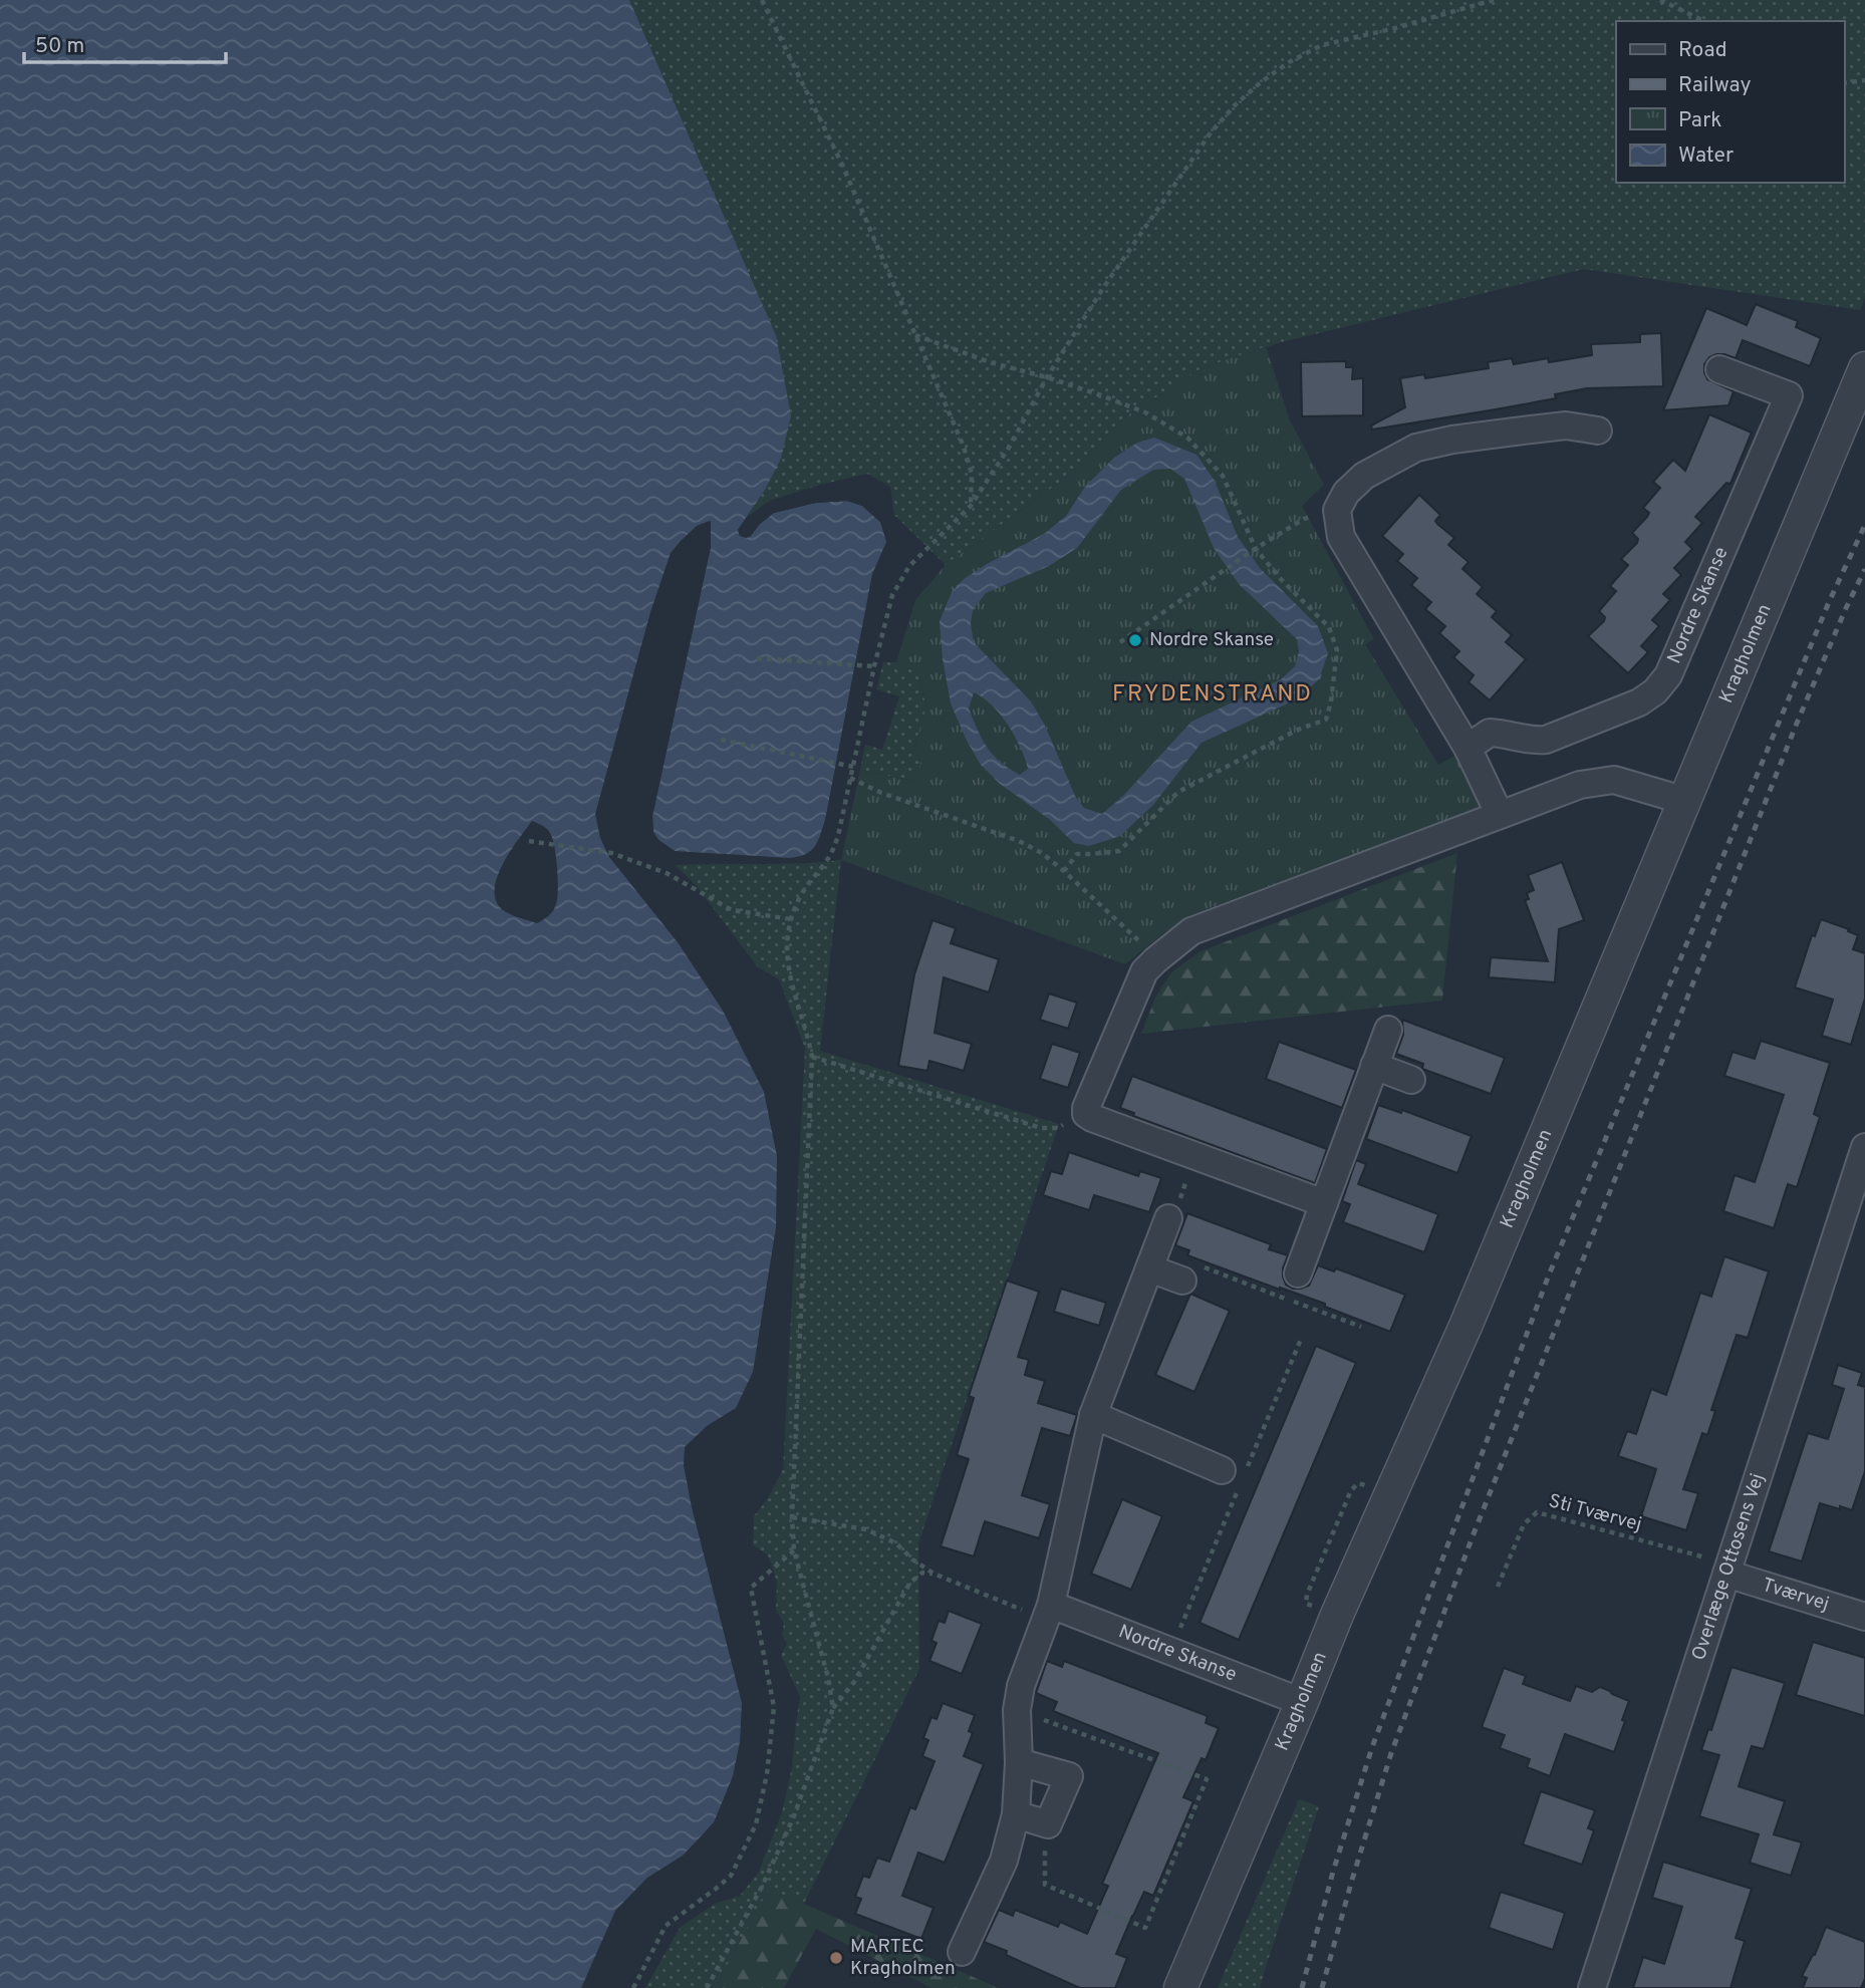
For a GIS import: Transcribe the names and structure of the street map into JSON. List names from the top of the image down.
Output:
{
  "streets": {
    "street": [
      "Nordre Skanse",
      "Kragholmen",
      "Overlæge Ottosens Vej",
      "Tværvej"
    ],
    "path": ["Sti Tværvej"]
  },
  "crossings": [
    ["Nordre Skanse", "Kragholmen"],
    ["Sti Tværvej", "Overlæge Ottosens Vej"],
    ["Sti Tværvej", "Tværvej"],
    ["Overlæge Ottosens Vej", "Tværvej"]
  ],
  "districts": ["FRYDENSTRAND"],
  "places": ["Nordre Skanse", "MARTEC Kragholmen"],
  "legend": [
    "Road",
    "Railway",
    "Park",
    "Water"
  ],
  "scale_bar": "50 m"
}
